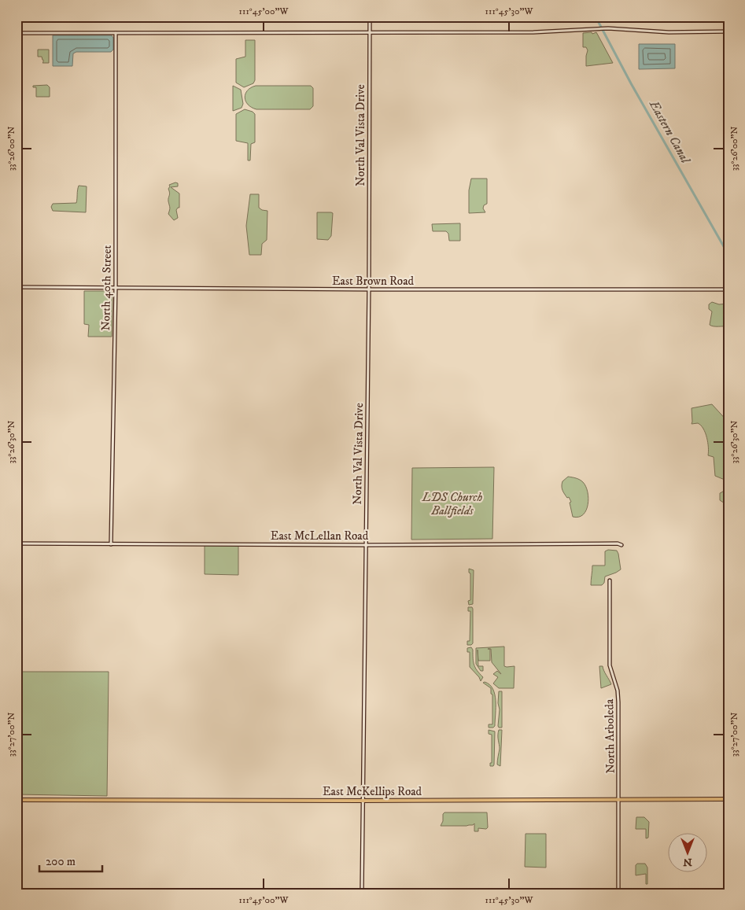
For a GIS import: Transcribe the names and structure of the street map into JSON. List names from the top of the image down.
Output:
{
  "streets": {
    "main road": ["East McKellips Road"],
    "street": [
      "North Val Vista Drive",
      "East Brown Road",
      "North 40th Street",
      "East McLellan Road",
      "North Arboleda"
    ]
  },
  "crossings": [
    ["North Val Vista Drive", "East Brown Road"],
    ["North Val Vista Drive", "East McLellan Road"],
    ["North Val Vista Drive", "East McKellips Road"],
    ["East Brown Road", "North 40th Street"],
    ["North 40th Street", "East McLellan Road"],
    ["North Arboleda", "East McKellips Road"]
  ],
  "water": ["Eastern Canal"],
  "parks": ["LDS Church Ballfields"],
  "scale_bar": "200 m",
  "north": "bottom",
  "coordinates": [
    "111°45'00\"W",
    "111°45'30\"W",
    "33°26'00\"N",
    "33°26'30\"N",
    "33°27'00\"N"
  ]
}
